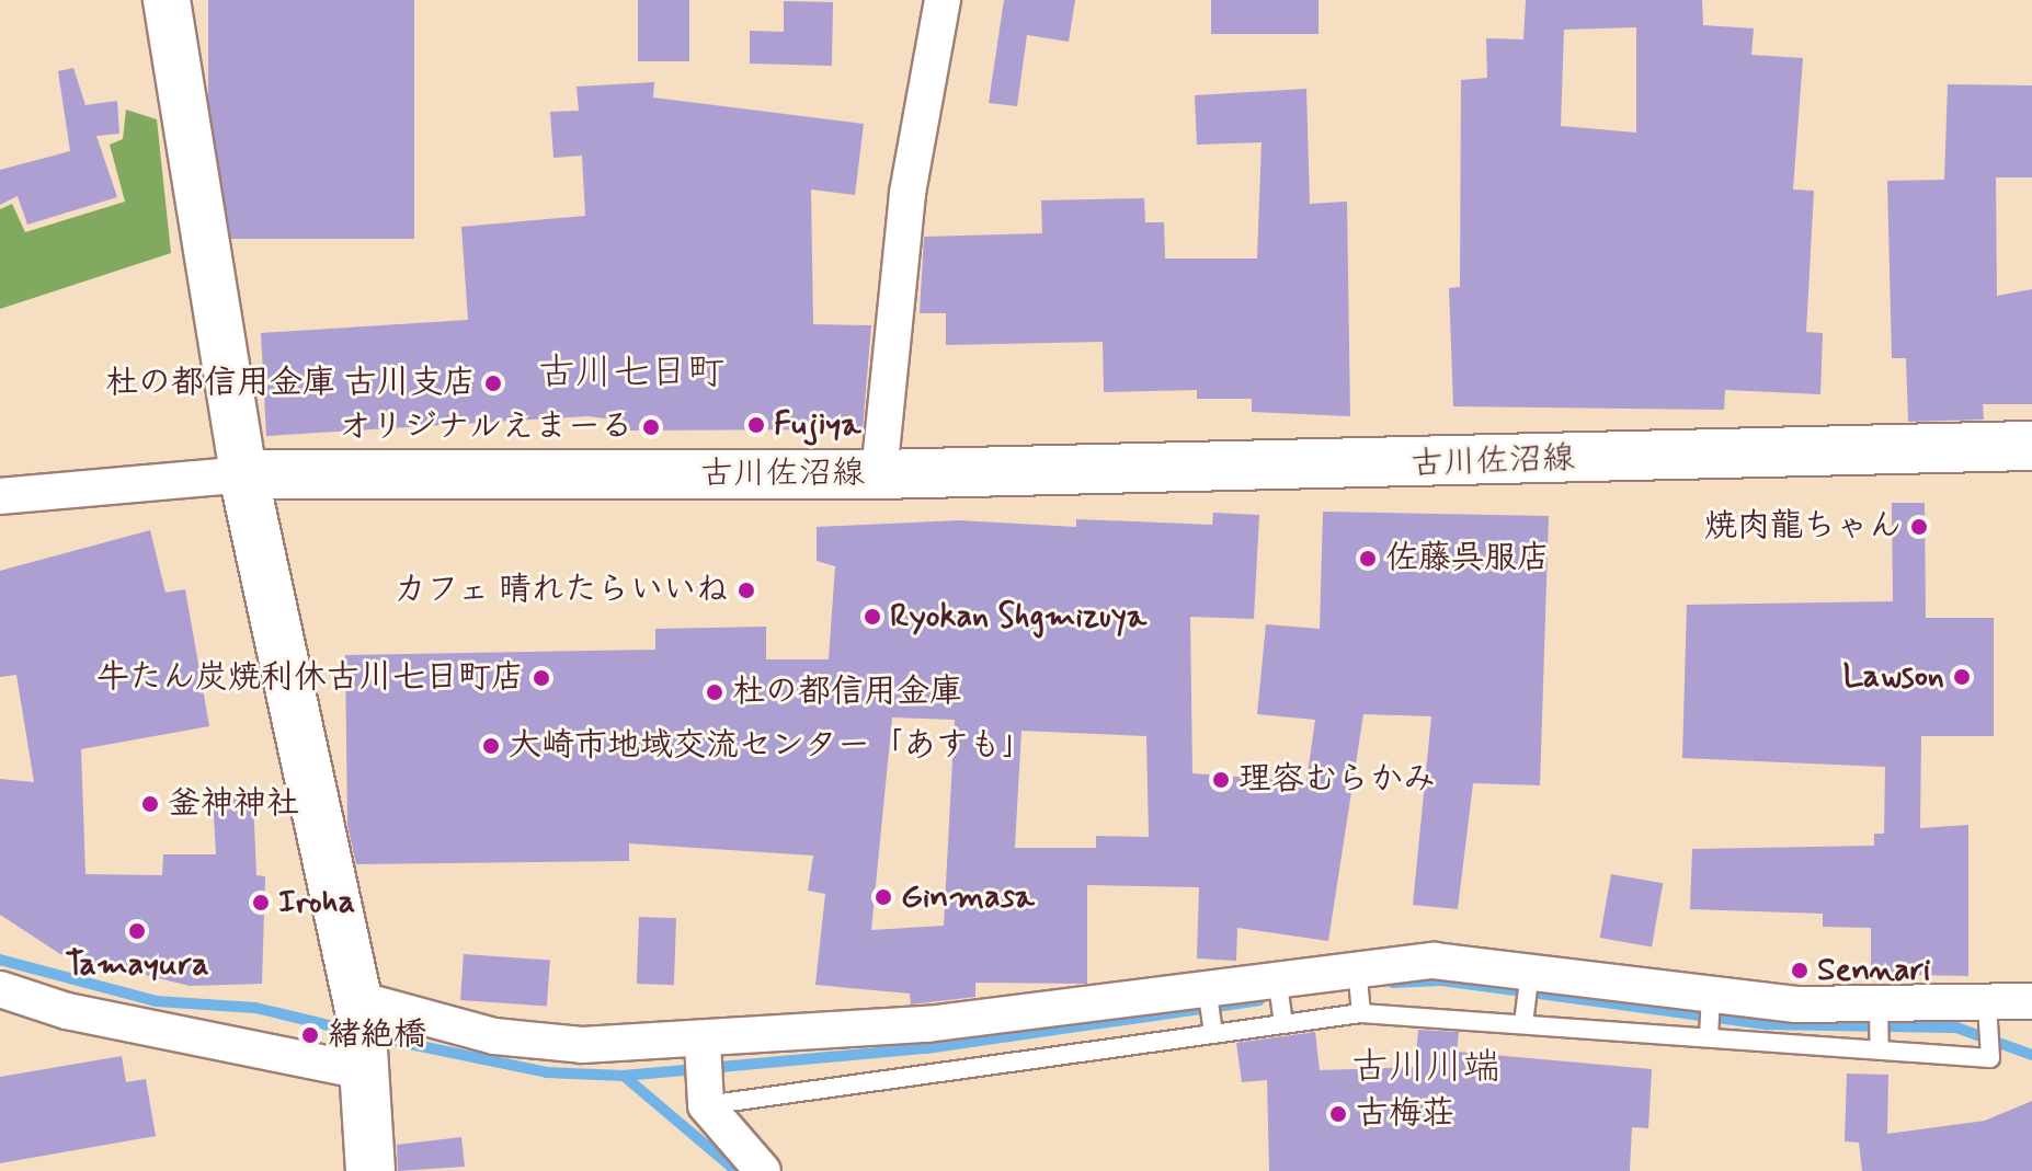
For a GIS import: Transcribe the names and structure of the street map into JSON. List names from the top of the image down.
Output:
{
  "streets": {
    "main road": ["古川佐沼線"]
  },
  "districts": ["古川七日町", "古川川端"],
  "places": [
    "杜の都信用金庫 古川支店",
    "Fujiya",
    "オリジナルえまーる",
    "焼肉龍ちゃん",
    "佐藤呉服店",
    "カフェ 晴れたらいいね",
    "Ryokan Shgmizuya",
    "Lawson",
    "牛たん炭焼利休古川七日町店",
    "杜の都信用金庫",
    "大崎市地域交流センター「あすも」",
    "理容むらかみ",
    "釜神神社",
    "Ginmasa",
    "Iroha",
    "Tamayura",
    "Sennari",
    "緒絶橋",
    "古梅荘"
  ]
}
